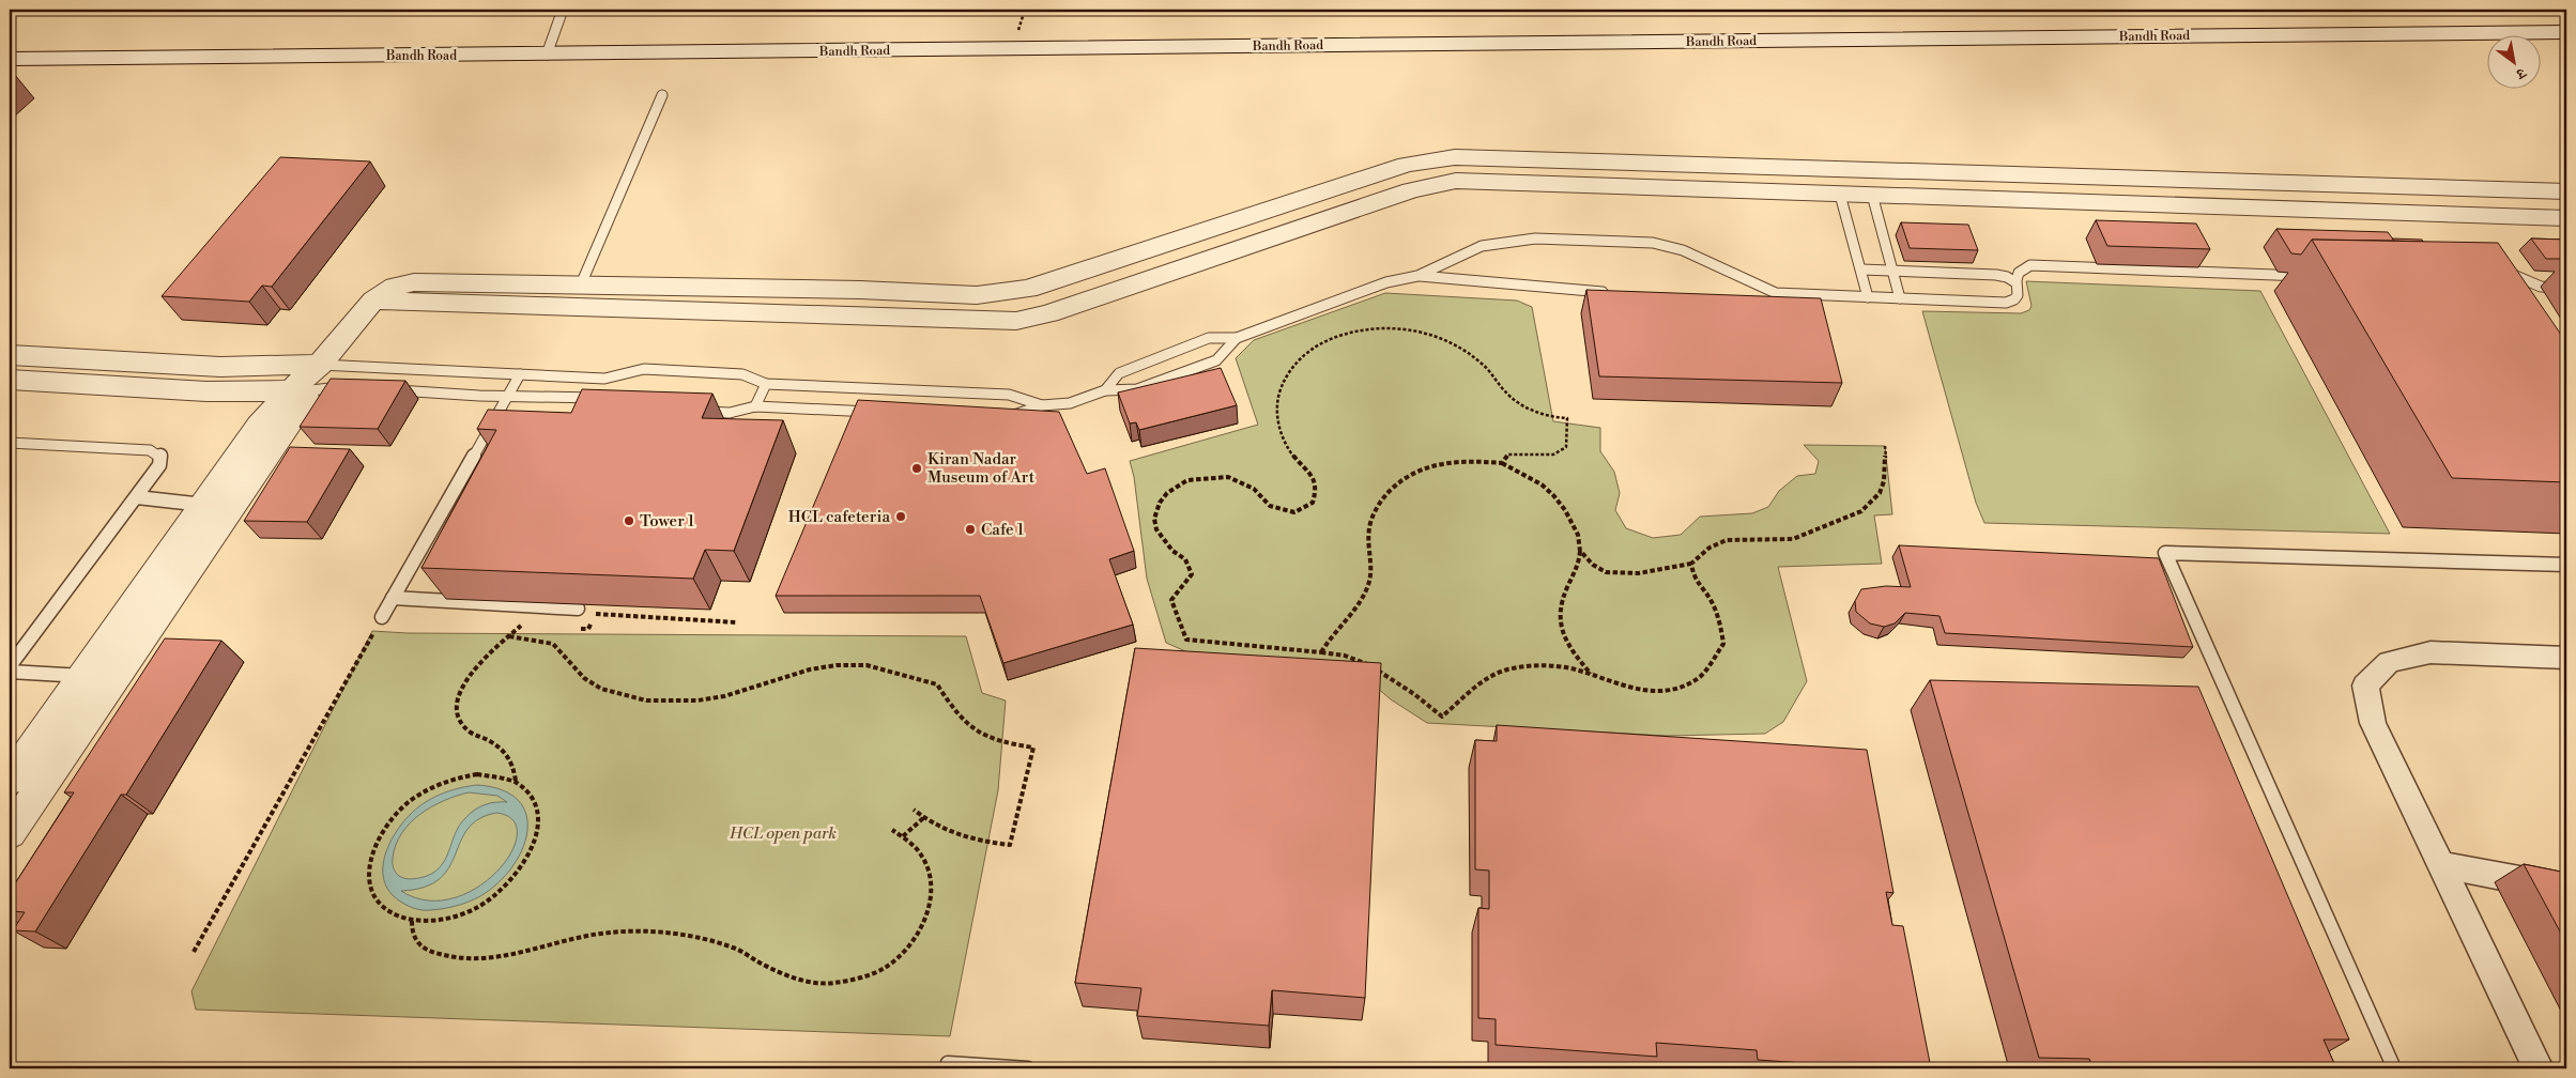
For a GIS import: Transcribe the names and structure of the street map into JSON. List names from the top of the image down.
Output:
{
  "streets": {
    "street": ["Bandh Road"]
  },
  "parks": ["HCL open park"],
  "places": [
    "Kiran Nadar Museum of Art",
    "HCL cafeteria",
    "Tower 1",
    "Cafe 1"
  ],
  "north": "bottom right"
}
